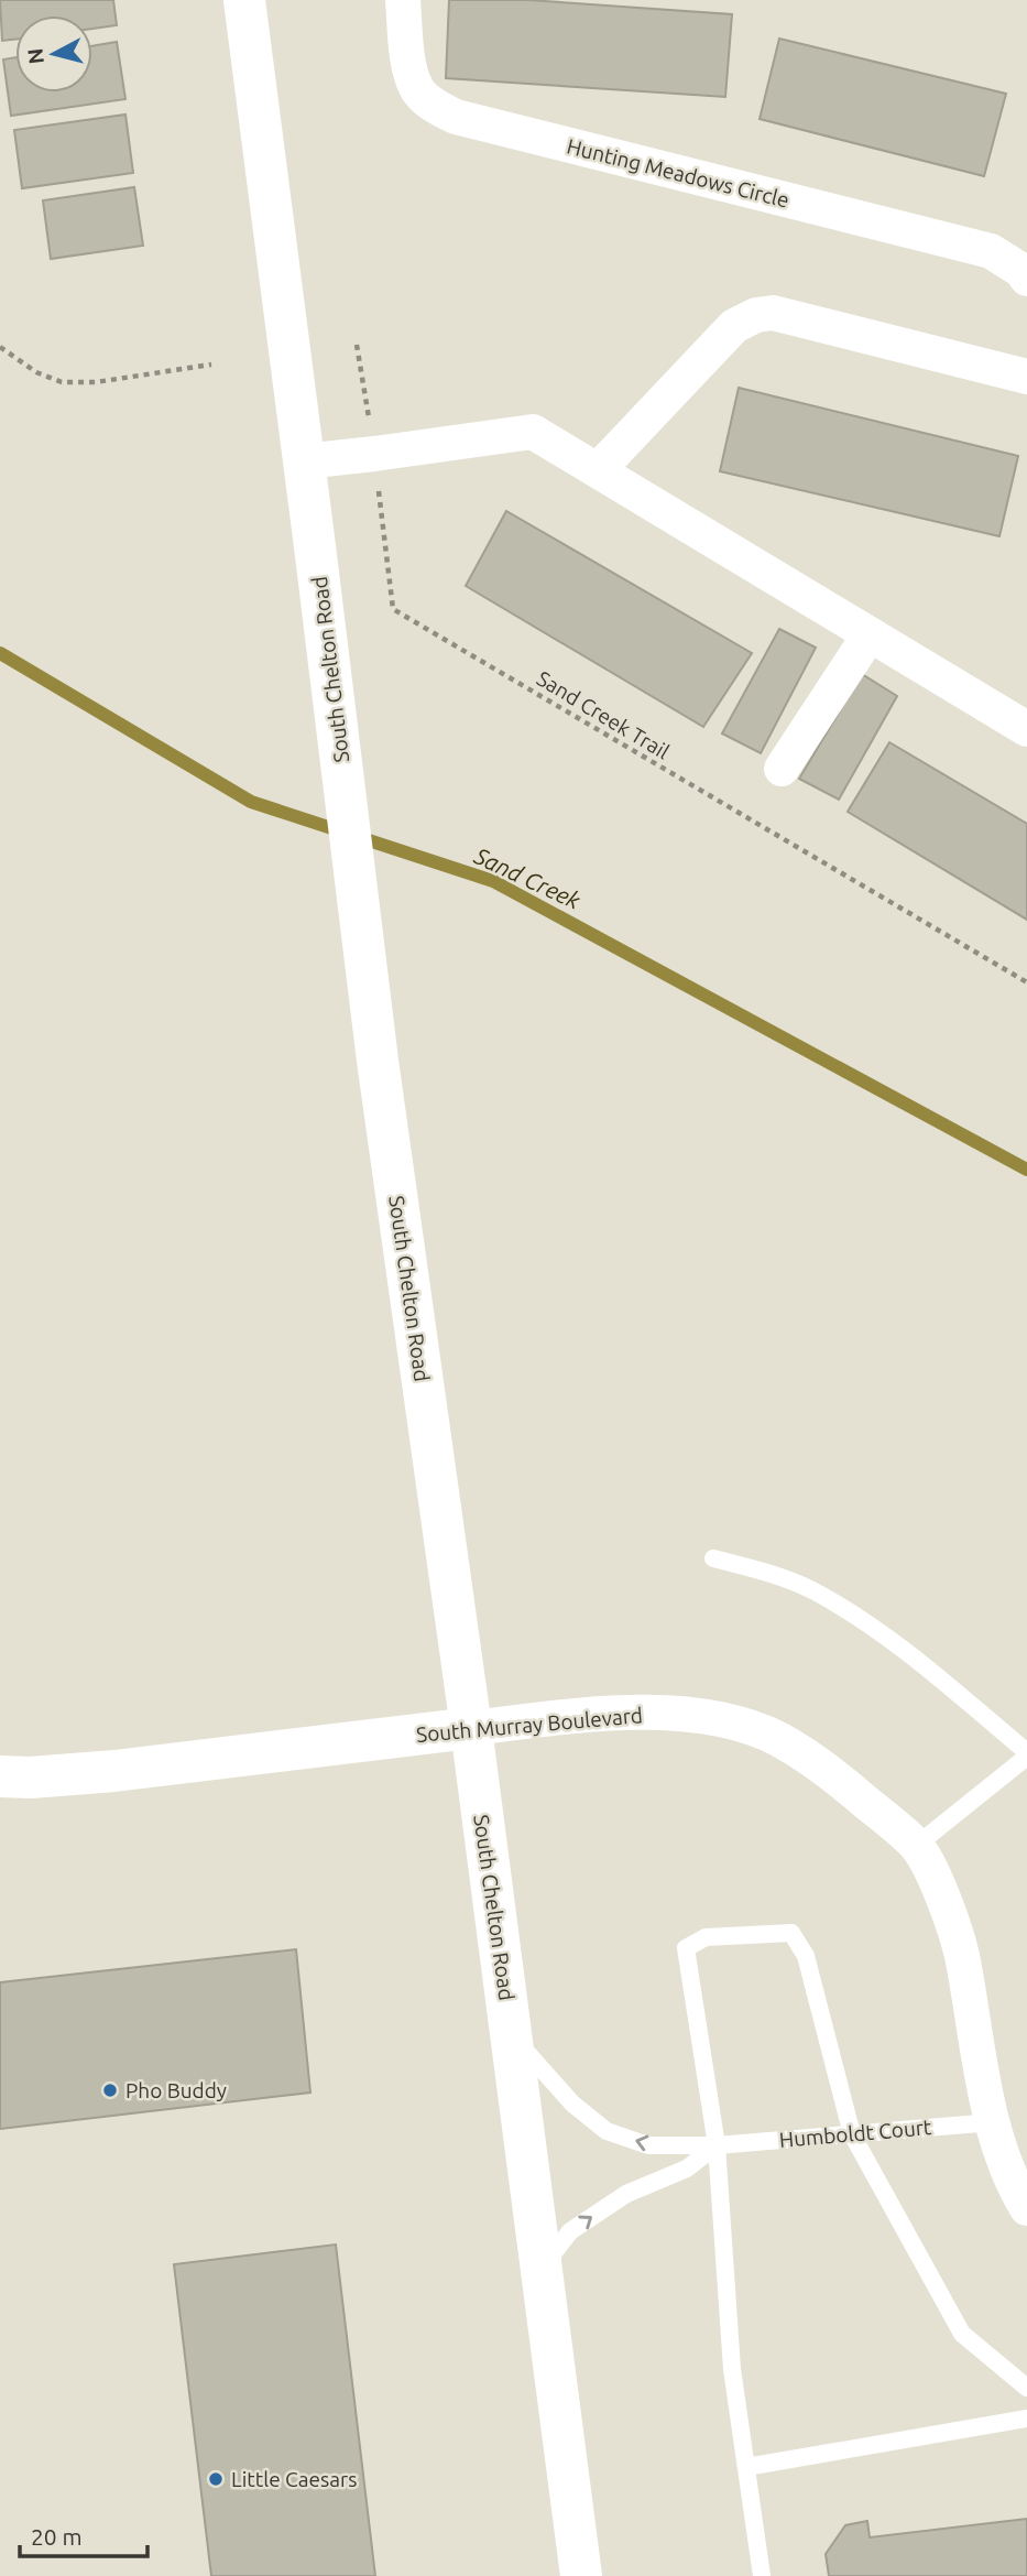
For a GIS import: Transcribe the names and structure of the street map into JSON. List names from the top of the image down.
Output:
{
  "streets": {
    "main road": ["South Chelton Road", "South Murray Boulevard"],
    "street": ["Hunting Meadows Circle"],
    "lane": ["Humboldt Court"],
    "path": ["Sand Creek Trail"]
  },
  "crossings": [
    ["South Chelton Road", "South Murray Boulevard"],
    ["South Chelton Road", "Humboldt Court"],
    ["South Murray Boulevard", "Humboldt Court"]
  ],
  "one_way": ["Humboldt Court"],
  "water": ["Sand Creek"],
  "places": ["Pho Buddy", "Little Caesars"],
  "scale_bar": "20 m",
  "north": "left"
}
